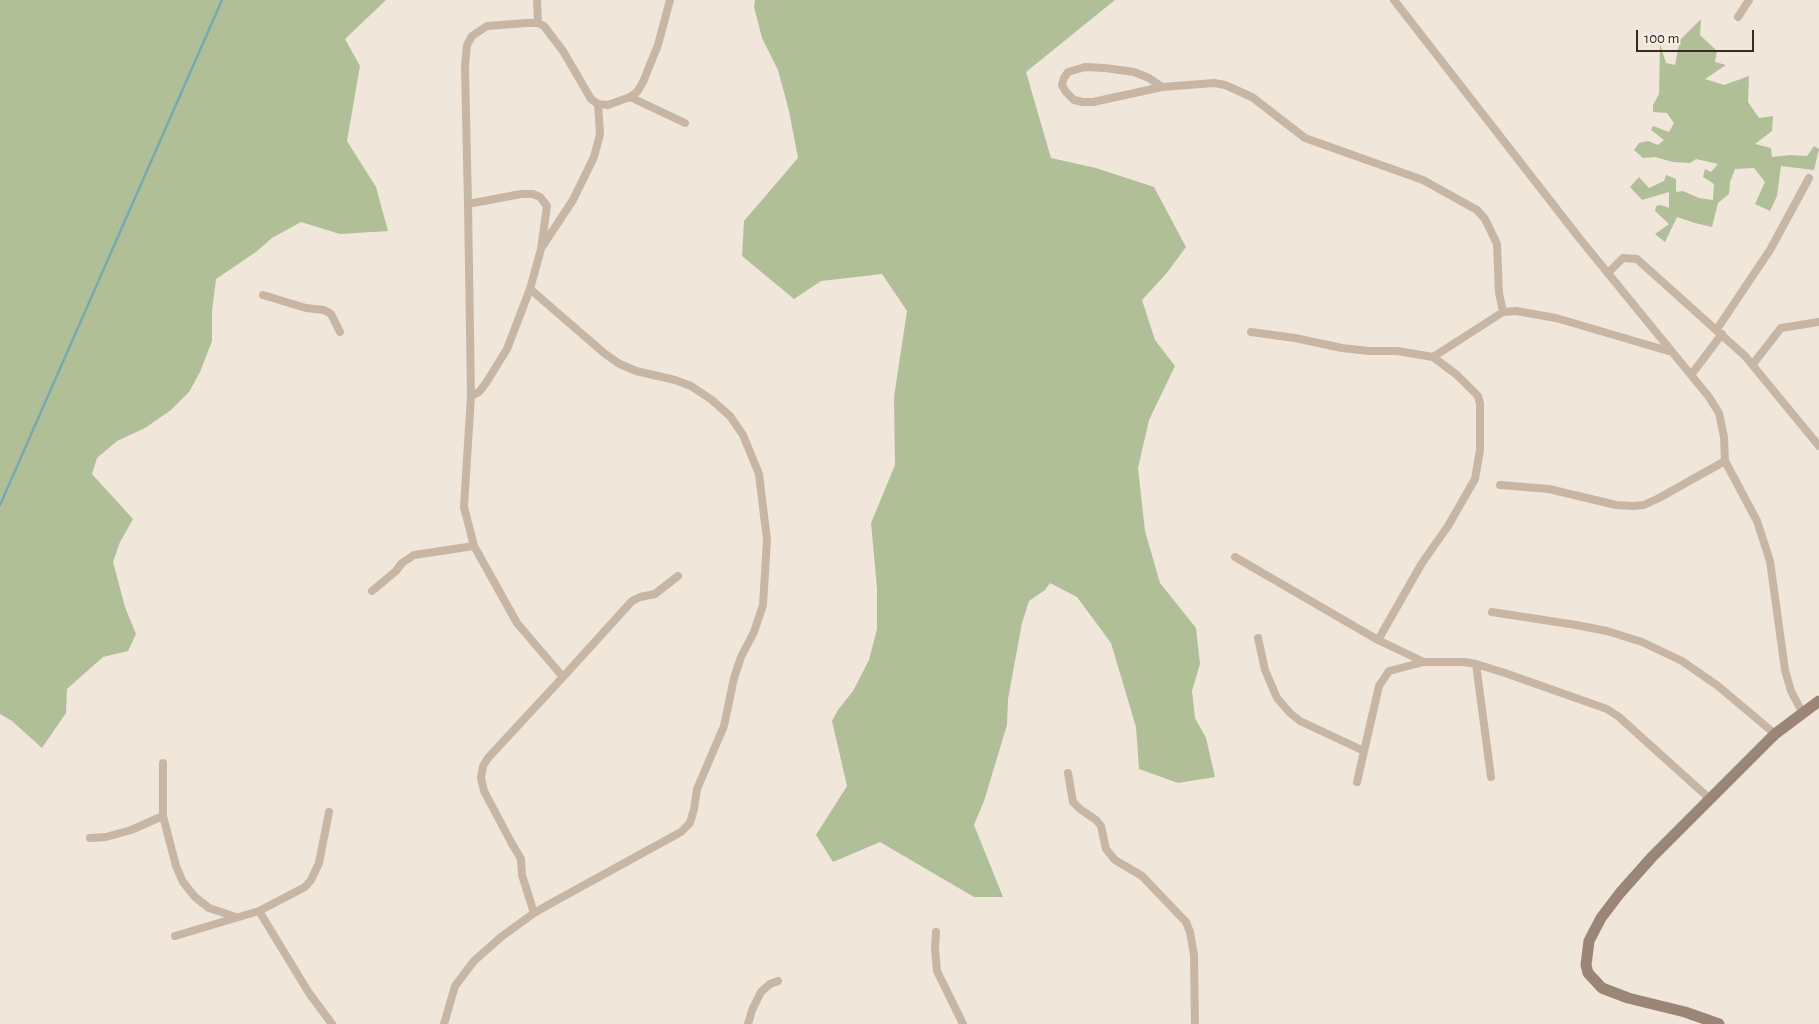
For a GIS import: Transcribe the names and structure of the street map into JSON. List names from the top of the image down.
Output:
{
  "scale_bar": "100 m"
}
